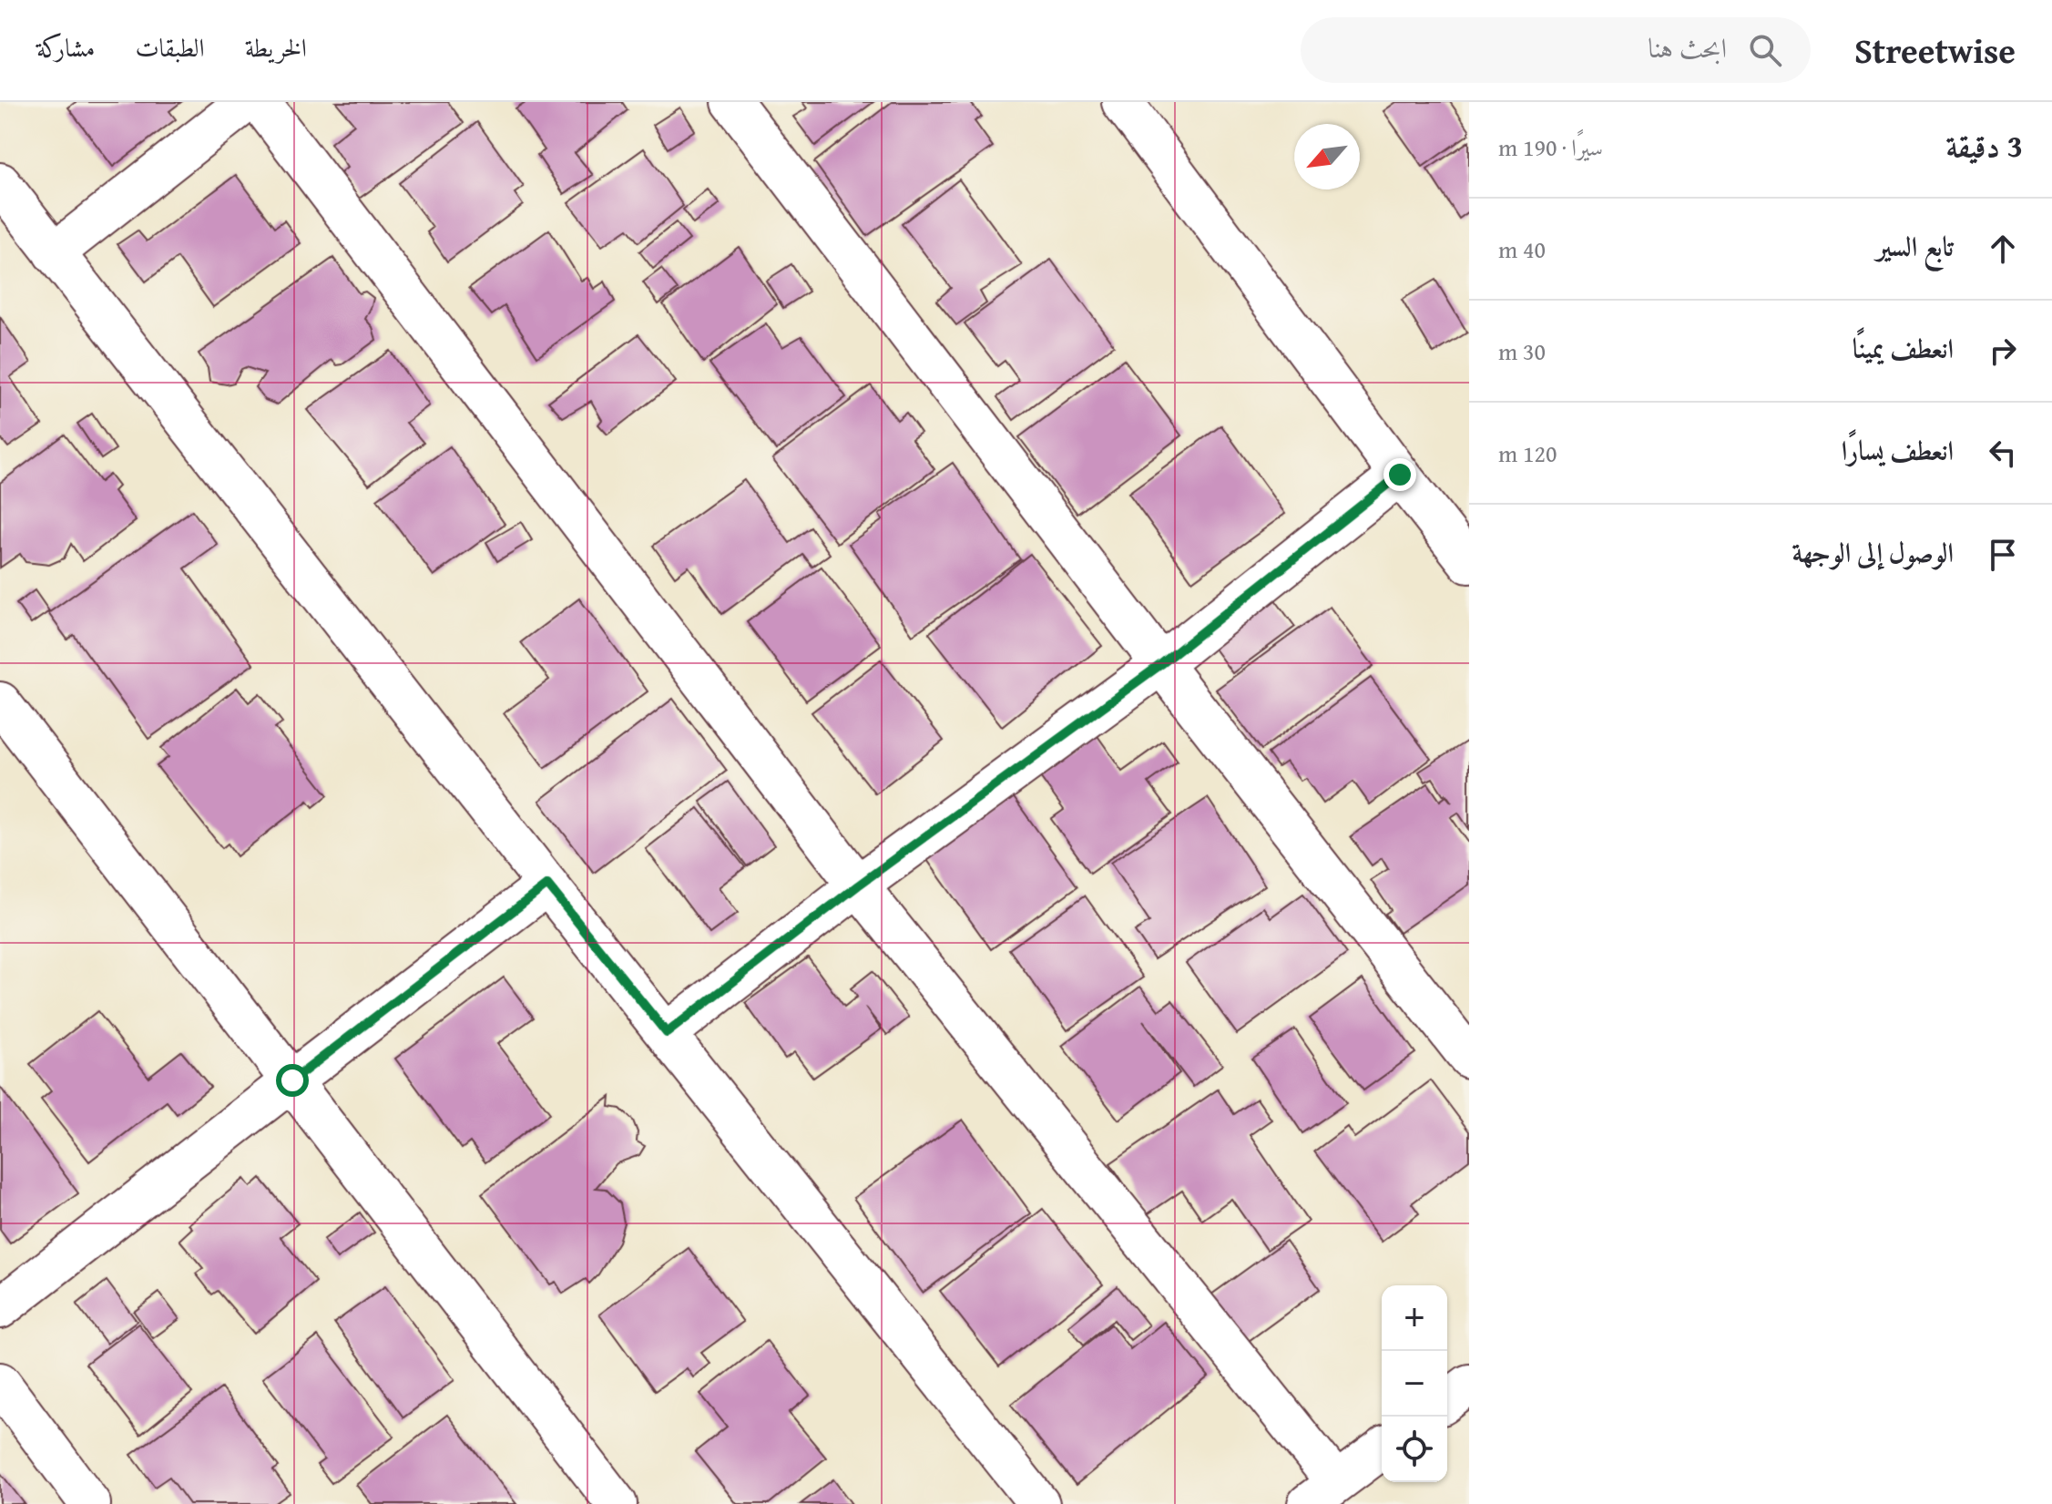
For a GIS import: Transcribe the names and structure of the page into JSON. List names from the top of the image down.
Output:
{
  "north": "bottom left",
  "page": {
    "header": "Streetwise",
    "search": "ابحث هنا",
    "nav": ["الخريطة", "الطبقات", "مشاركة"],
    "heading": ["3 دقيقة", "سيرًا · 190 m"],
    "list": [
      ["تابع السير", "40 m"],
      ["انعطف يمينًا", "30 m"],
      ["انعطف يسارًا", "120 m"],
      "الوصول إلى الوجهة"
    ],
    "map_buttons": ["+", "−"]
  }
}
